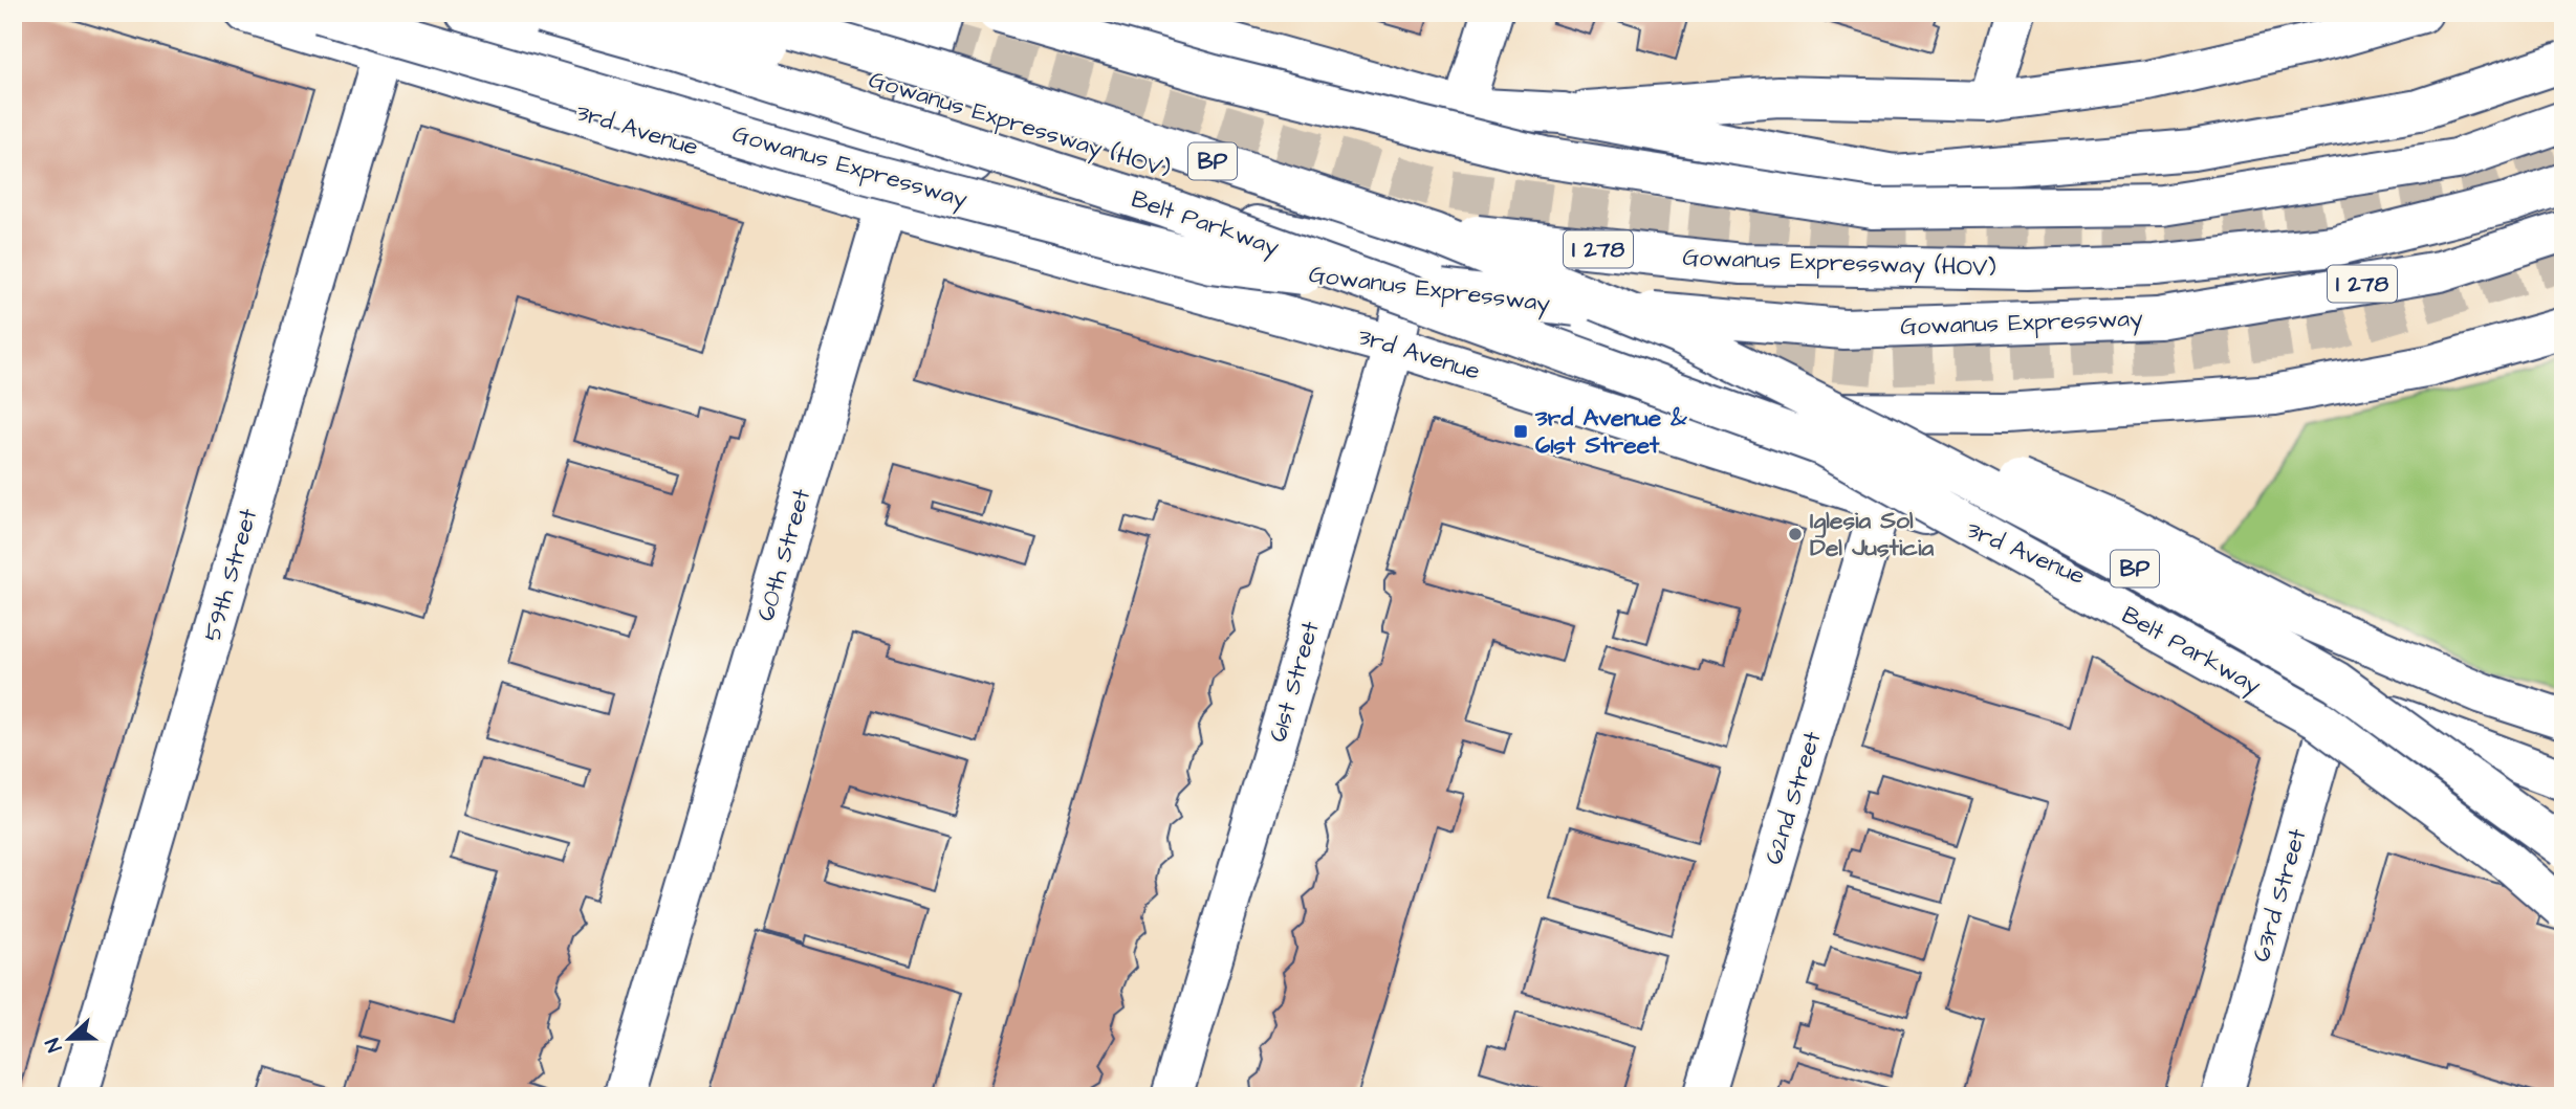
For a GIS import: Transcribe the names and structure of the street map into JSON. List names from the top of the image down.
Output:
{
  "streets": {
    "main road": [
      "Gowanus Expressway (HOV)",
      "3rd Avenue",
      "BP",
      "Gowanus Expressway",
      "Belt Parkway",
      "I 278",
      "60th Street",
      "59th Street",
      "61st Street",
      "62nd Street",
      "63rd Street"
    ]
  },
  "crossings": [
    ["3rd Avenue", "60th Street"],
    ["3rd Avenue", "59th Street"],
    ["3rd Avenue", "61st Street"],
    ["3rd Avenue", "62nd Street"],
    ["3rd Avenue", "63rd Street"]
  ],
  "places": {
    "transit": ["3rd Avenue & 61st Street"],
    "other": ["Iglesia Sol Del Justicia"]
  },
  "north": "left"
}
